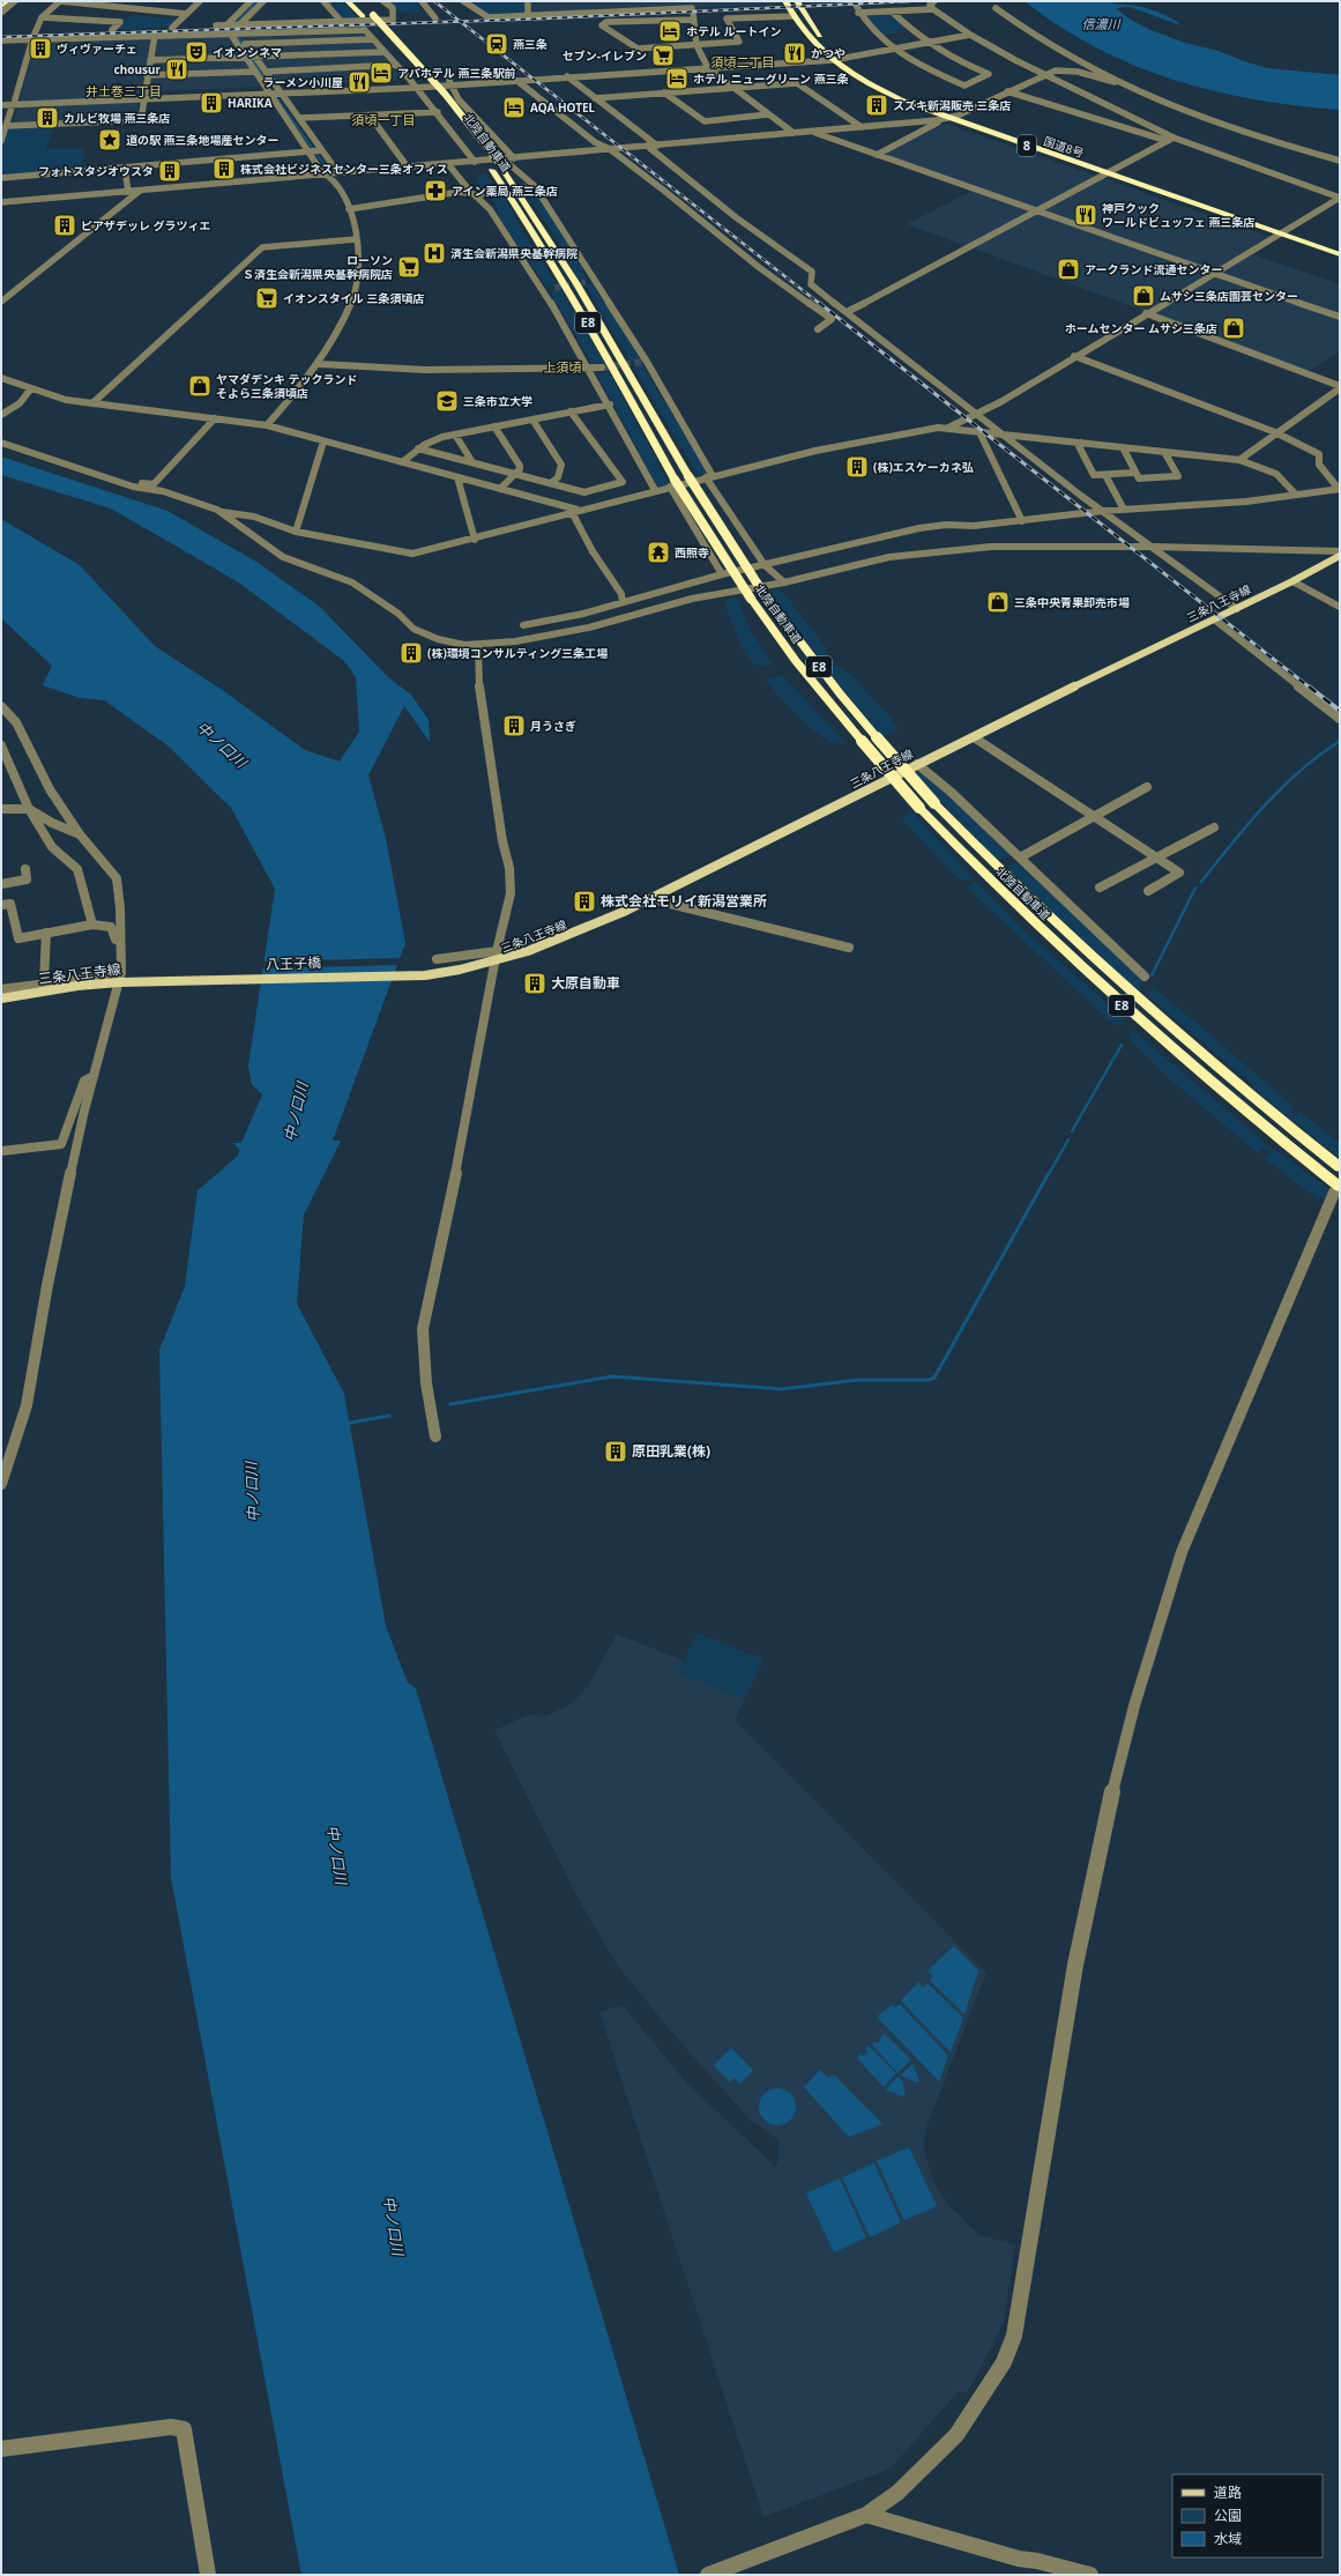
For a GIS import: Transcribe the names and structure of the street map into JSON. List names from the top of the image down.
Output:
{
  "streets": {
    "highway": [
      "北陸自動車道",
      "8",
      "国道8号",
      "E8"
    ],
    "main road": ["三条八王寺線", "八王子橋"]
  },
  "crossings": [
    ["三条八王寺線", "八王子橋"]
  ],
  "districts": [
    "須頃二丁目",
    "井土巻三丁目",
    "須頃一丁目",
    "上須頃"
  ],
  "water": ["信濃川", "中ノ口川"],
  "places": {
    "hotel": [
      "ホテル ルートイン",
      "アパホテル 燕三条駅前",
      "ホテル ニューグリーン 燕三条",
      "AQA HOTEL"
    ],
    "station": ["燕三条"],
    "building": [
      "ヴィヴァーチェ",
      "HARIKA",
      "スズキ新潟販売 三条店",
      "カルビ牧場 燕三条店",
      "株式会社ビジネスセンター三条オフィス",
      "フォトスタジオウスタ",
      "ピアザデッレ グラツィエ",
      "(株)エスケーカネ弘",
      "(株)環境コンサルティング三条工場",
      "月うさぎ",
      "株式会社モリイ新潟営業所",
      "大原自動車",
      "原田乳業(株)"
    ],
    "theatre": ["イオンシネマ"],
    "restaurant": [
      "かつや",
      "chousur",
      "ラーメン小川屋",
      "神戸クック ワールドビュッフェ 燕三条店"
    ],
    "supermarket": ["セブン-イレブン", "ローソン Ｓ済生会新潟県央基幹病院店", "イオンスタイル 三条須頃店"],
    "place": ["道の駅 燕三条地場産センター"],
    "pharmacy": ["アイン薬局 燕三条店"],
    "hospital": ["済生会新潟県央基幹病院"],
    "shop": [
      "アークランド流通センター",
      "ムサシ三条店園芸センター",
      "ホームセンター ムサシ三条店",
      "ヤマダデンキ テックランド そよら三条須頃店",
      "三条中央青果卸売市場"
    ],
    "school or university": ["三条市立大学"],
    "temple": ["西照寺"]
  },
  "legend": ["道路", "公園", "水域"]
}
